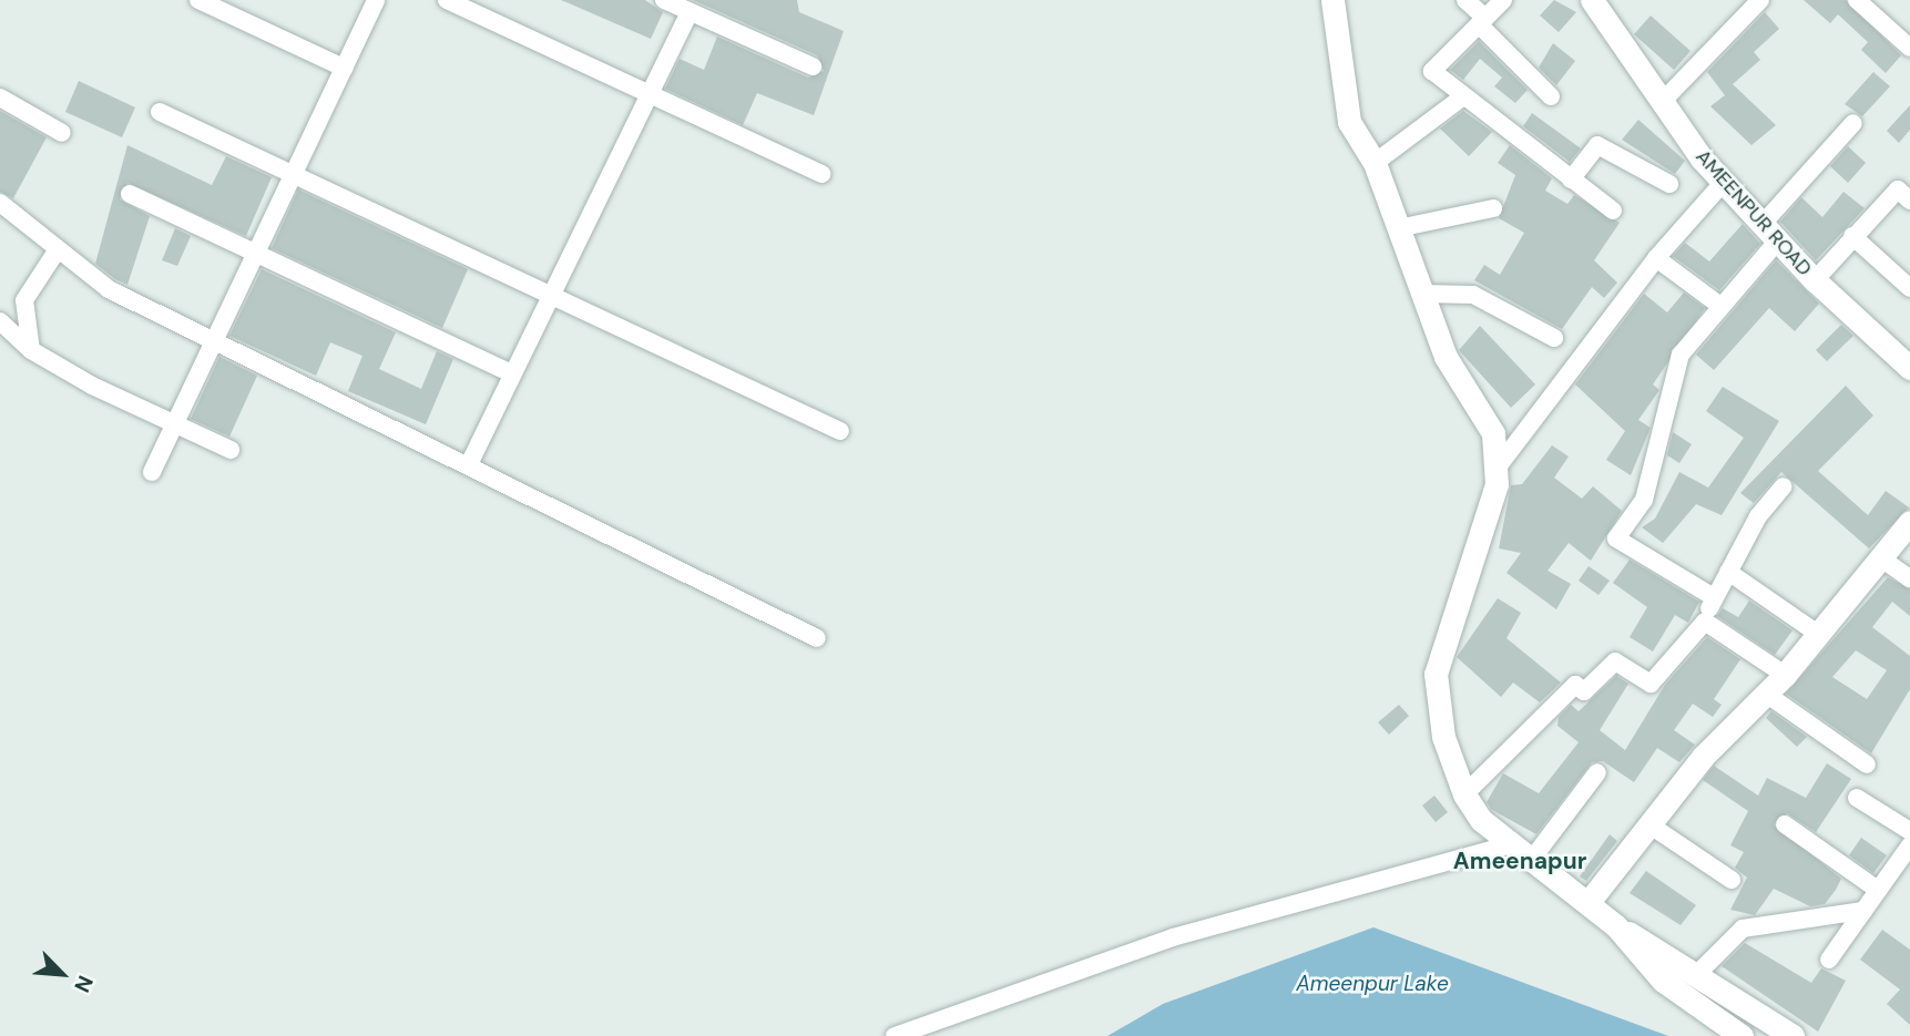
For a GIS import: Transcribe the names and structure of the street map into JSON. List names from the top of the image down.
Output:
{
  "streets": {
    "street": ["AMEENPUR ROAD"]
  },
  "districts": ["Ameenapur"],
  "water": ["Ameenpur Lake"],
  "north": "bottom right"
}
